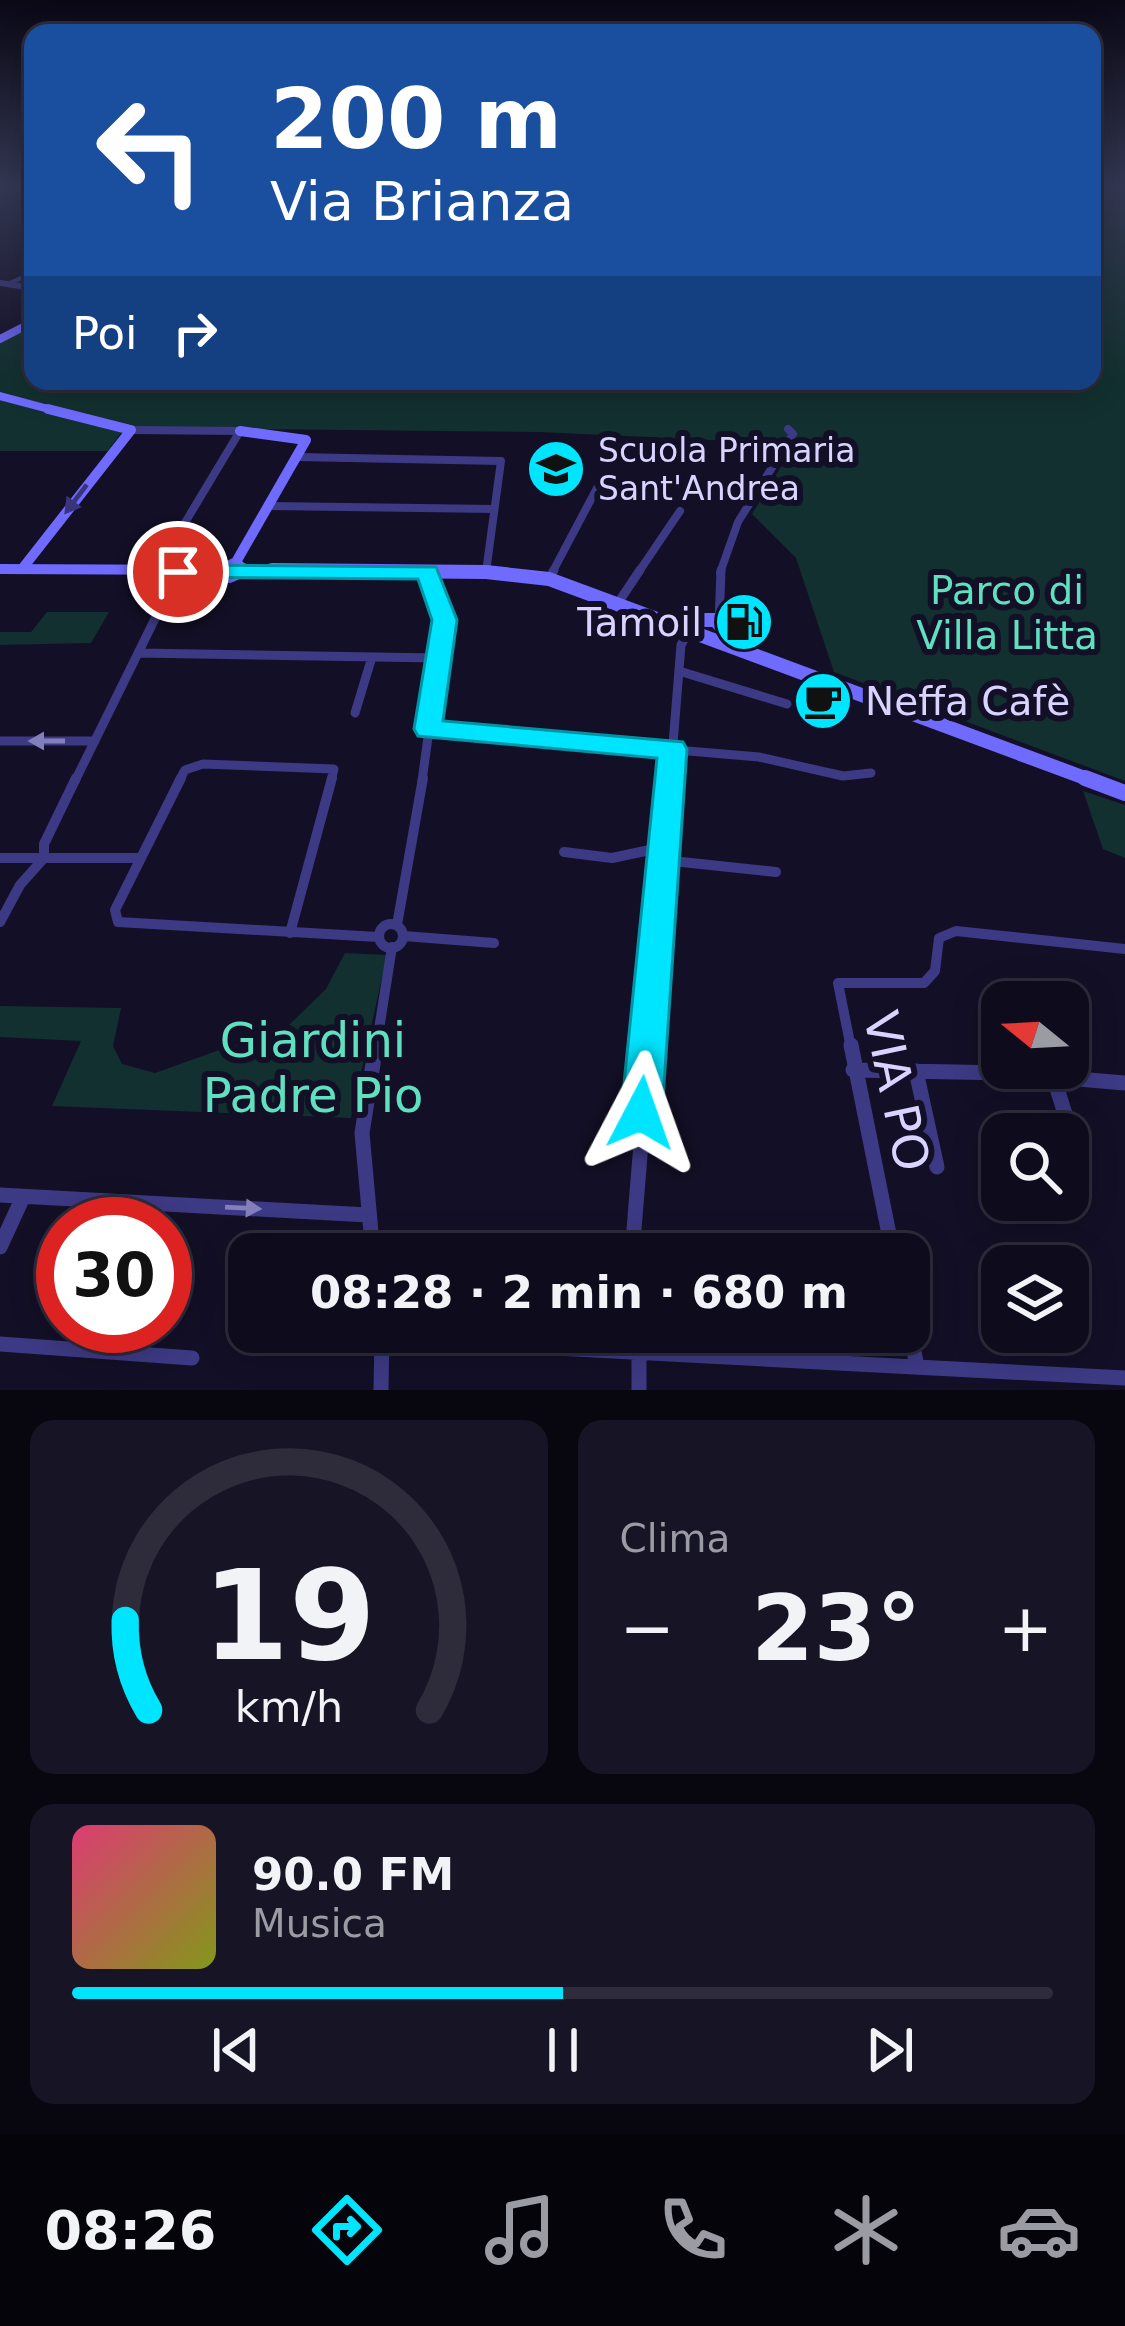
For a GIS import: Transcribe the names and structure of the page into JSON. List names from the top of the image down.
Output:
{
  "streets": {
    "street": ["VIA PO"]
  },
  "parks": ["Parco di Villa Litta", "Giardini Padre Pio"],
  "places": {
    "school or university": ["Scuola Primaria Sant'Andrea"],
    "fuel station": ["Tamoil"],
    "cafe": ["Neffa Cafè"]
  },
  "north": "left",
  "page": {
    "turn": ["200 m", "Via Brianza"],
    "then": "Poi",
    "limit": "30",
    "trip": "08:28 · 2 min · 680 m",
    "tile": "Clima",
    "heat": ["−", "23°", "+"],
    "song": ["90.0 FM", "Musica"],
    "tabs": "08:26",
    "gauge": ["19", "km/h"]
  }
}
